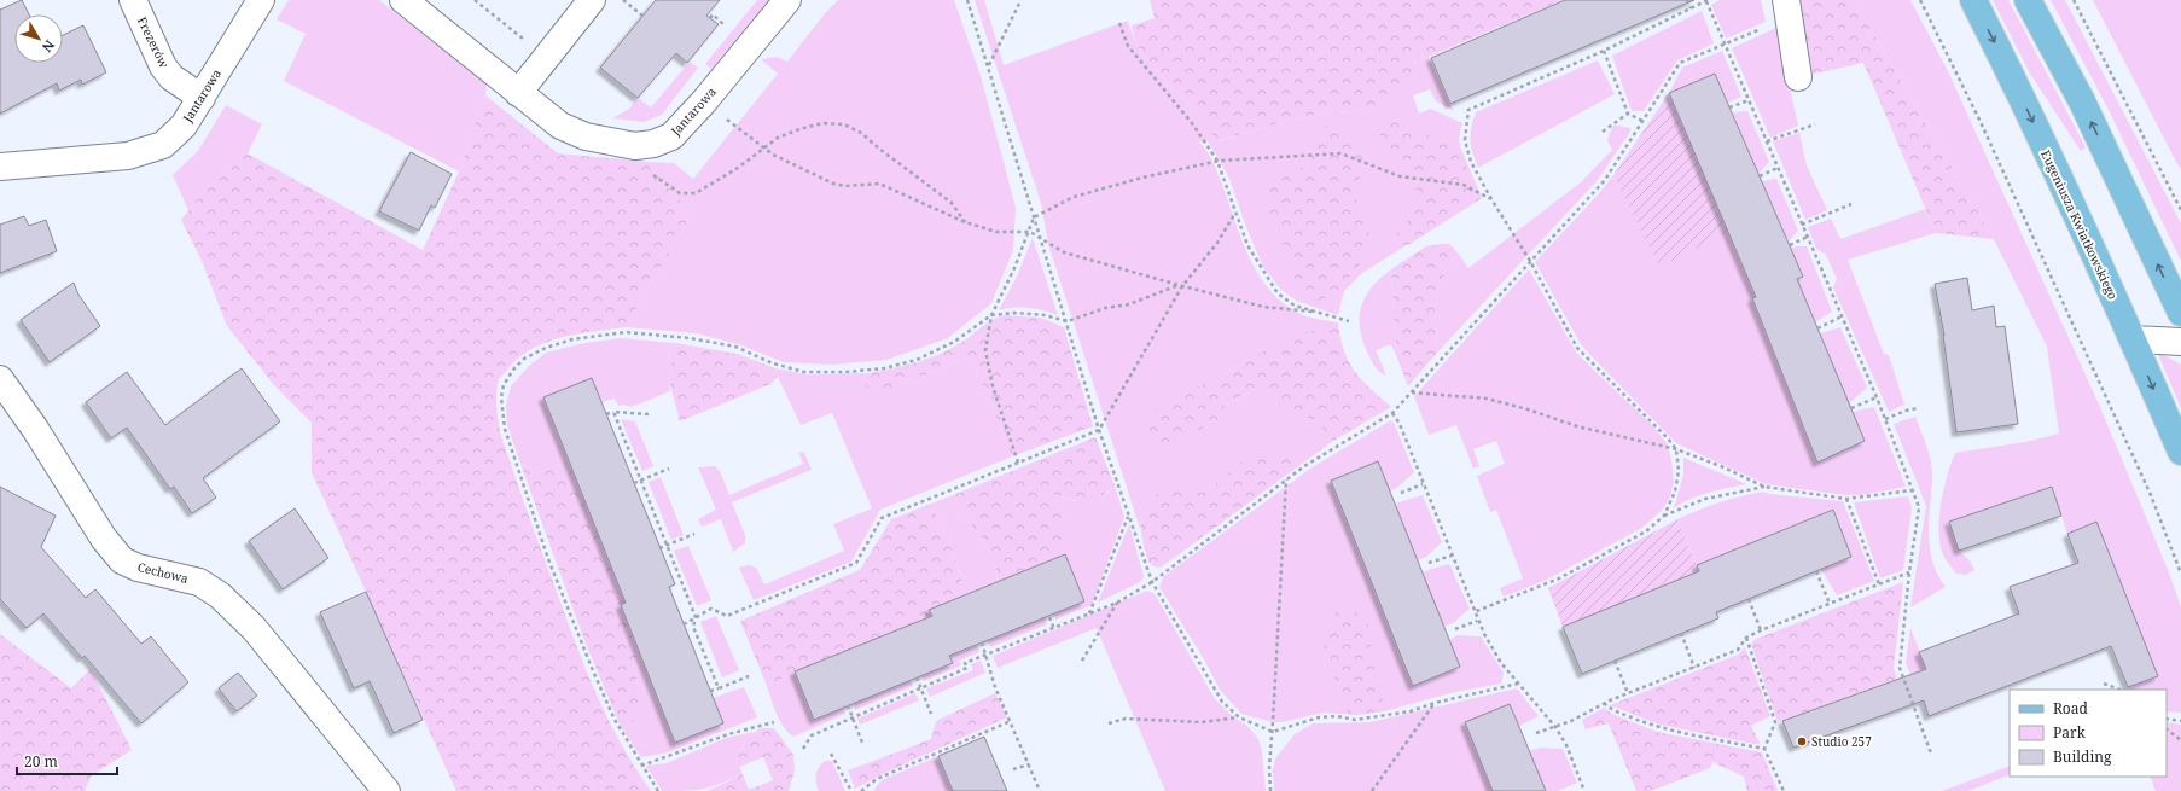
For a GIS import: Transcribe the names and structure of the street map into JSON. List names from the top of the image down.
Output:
{
  "streets": {
    "main road": ["Eugeniusza Kwiatkowskiego"],
    "street": ["Frezerów", "Jantarowa", "Cechowa"]
  },
  "crossings": [
    ["Frezerów", "Jantarowa"]
  ],
  "places": ["Studio 257"],
  "legend": ["Road", "Park", "Building"],
  "scale_bar": "20 m",
  "north": "bottom right"
}
